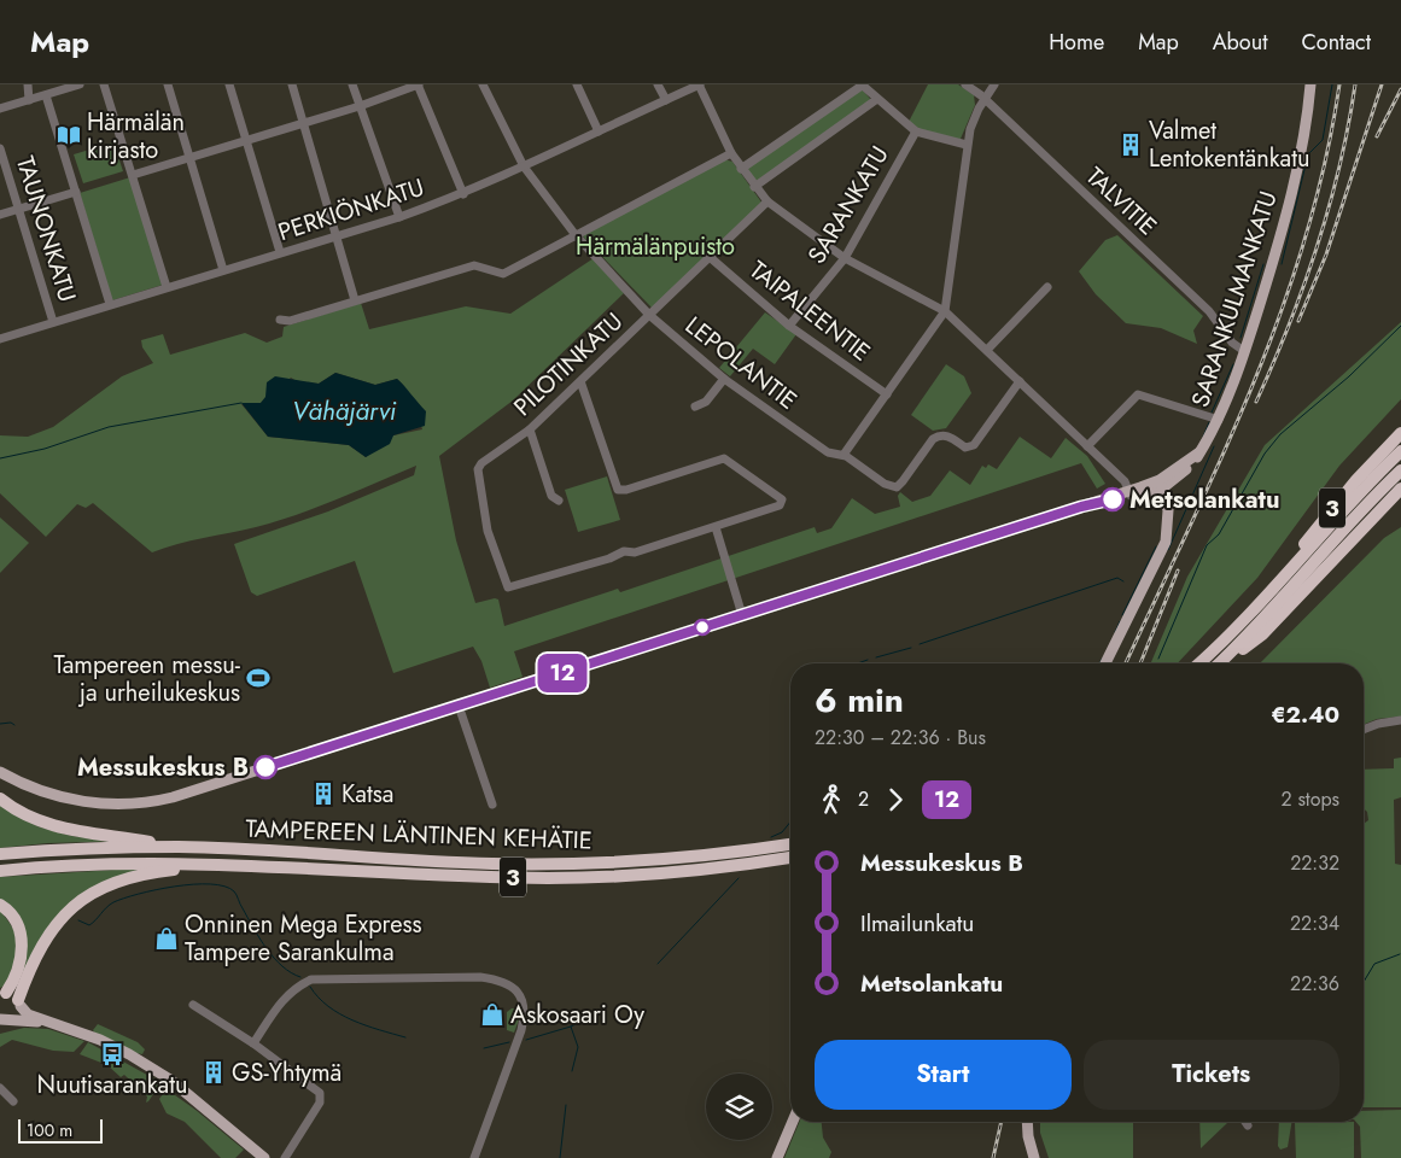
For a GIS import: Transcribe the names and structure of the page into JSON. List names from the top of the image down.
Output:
{
  "streets": {
    "highway": ["3", "TAMPEREEN LÄNTINEN KEHÄTIE"],
    "main road": ["SARANKULMANKATU"],
    "street": [
      "TALVITIE",
      "SARANKATU",
      "PERKIÖNKATU",
      "TAUNONKATU",
      "TAIPALEENTIE",
      "LEPOLANTIE",
      "PILOTINKATU"
    ]
  },
  "crossings": [
    ["TALVITIE", "SARANKULMANKATU"],
    ["SARANKATU", "TAIPALEENTIE"],
    ["PERKIÖNKATU", "TAUNONKATU"],
    ["PERKIÖNKATU", "LEPOLANTIE"],
    ["TAIPALEENTIE", "PILOTINKATU"],
    ["LEPOLANTIE", "PILOTINKATU"]
  ],
  "water": ["Vähäjärvi"],
  "parks": ["Härmälänpuisto"],
  "places": {
    "library": ["Härmälän kirjasto"],
    "building": ["Valmet Lentokentänkatu", "Katsa", "GS-Yhtymä"],
    "other": ["Metsolankatu", "Messukeskus B"],
    "sports": ["Tampereen messu- ja urheilukeskus"],
    "shop": ["Onninen Mega Express Tampere Sarankulma", "Askosaari Oy"],
    "bus stop": ["Nuutisarankatu"]
  },
  "lines": ["bus line 12"],
  "scale_bar": "100 m",
  "page": {
    "header": "Map",
    "nav": [
      "Home",
      "Map",
      "About",
      "Contact"
    ],
    "on_map": "12",
    "heading": ["6 min", "22:30 – 22:36 · Bus", "€2.40"],
    "legs": ["2", "12", "2 stops"],
    "list": [
      {
        "name": "Messukeskus B",
        "value": "22:32"
      },
      {
        "name": "Ilmailunkatu",
        "value": "22:34"
      },
      {
        "name": "Metsolankatu",
        "value": "22:36"
      }
    ],
    "buttons": ["Start", "Tickets"],
    "scale": "100 m"
  }
}
